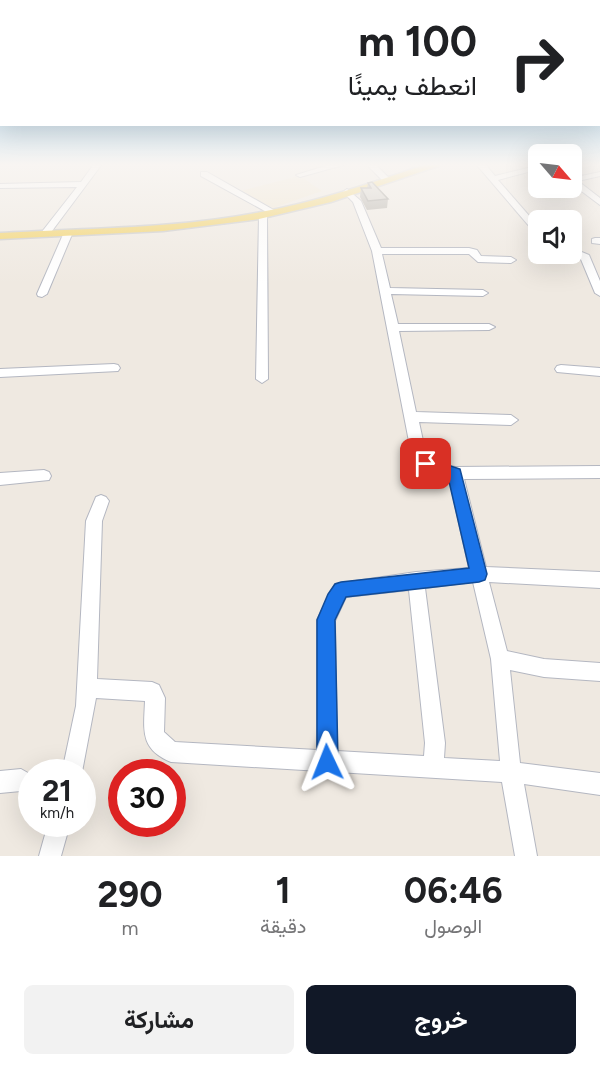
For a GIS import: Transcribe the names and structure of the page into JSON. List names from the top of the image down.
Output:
{
  "north": "bottom right",
  "page": {
    "turn": ["100 m", "انعطف يمينًا"],
    "speed": "21 km/h",
    "limit": "30",
    "eta": [
      "06:46",
      "الوصول",
      "1",
      "دقيقة",
      "290",
      "m"
    ],
    "buttons": ["خروج", "مشاركة"]
  }
}
